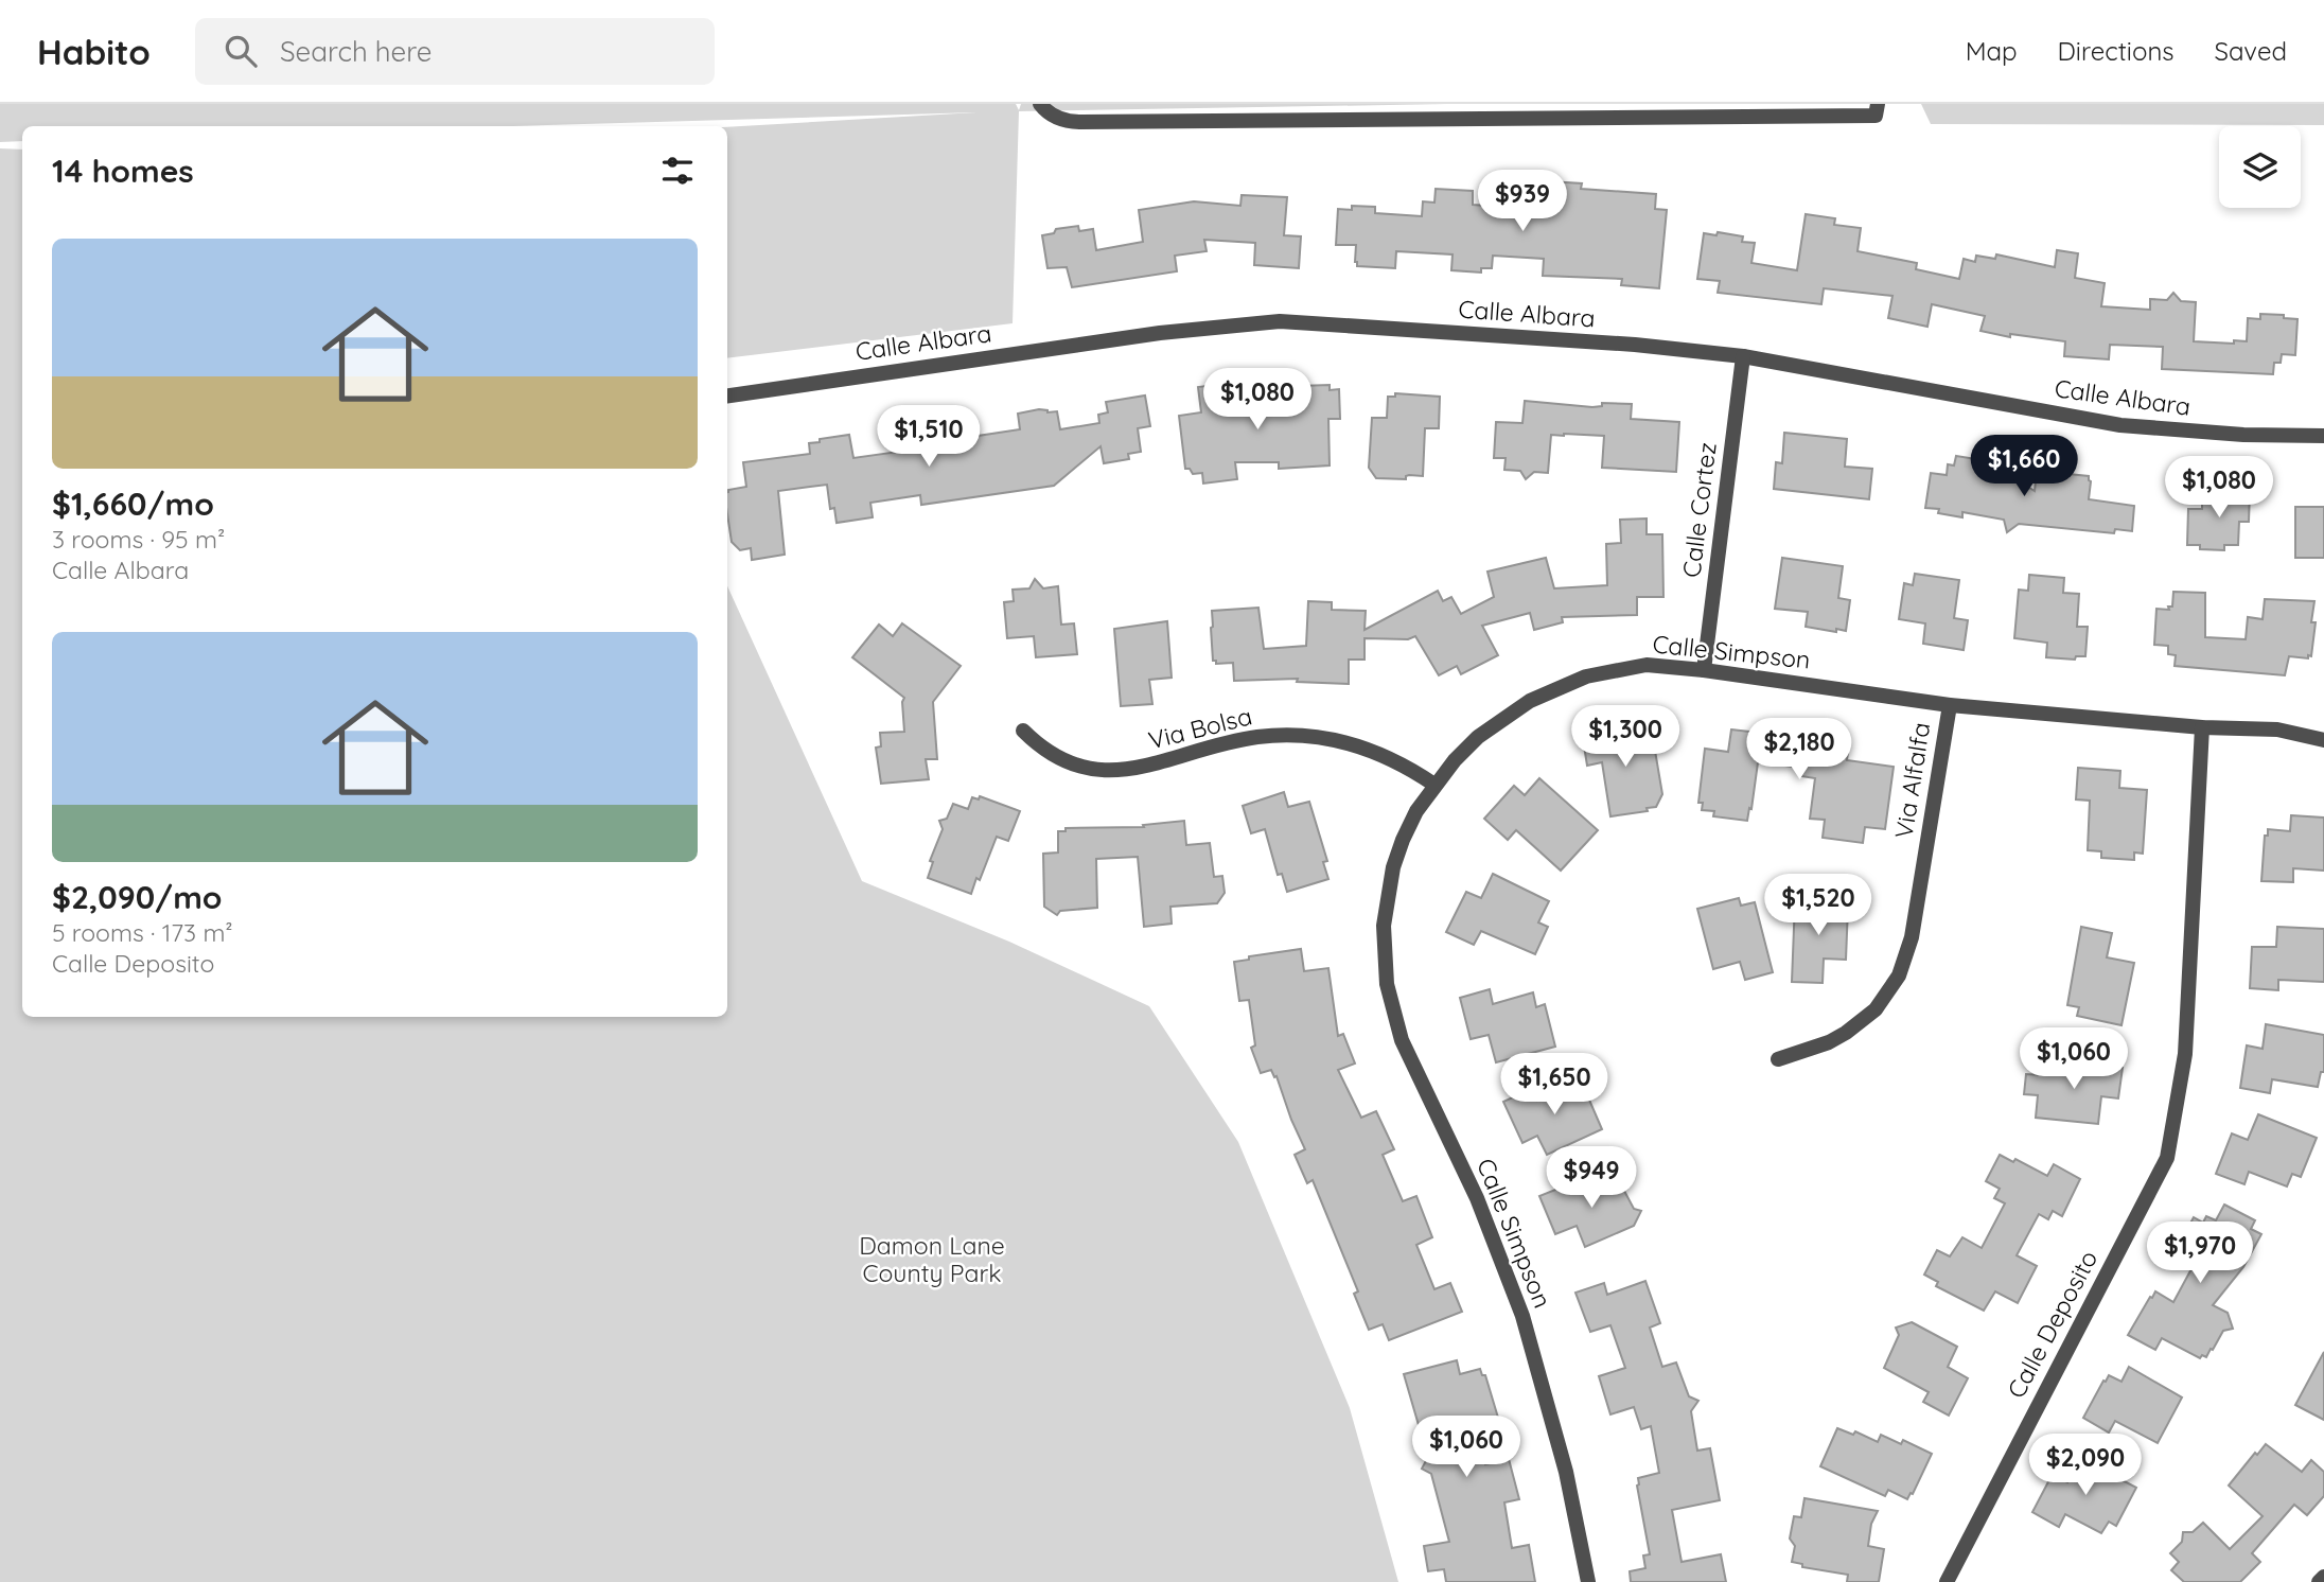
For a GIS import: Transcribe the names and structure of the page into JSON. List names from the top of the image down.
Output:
{
  "streets": {
    "street": [
      "Calle Albara",
      "Calle Cortez",
      "Calle Simpson",
      "Via Bolsa",
      "Via Alfalfa",
      "Calle Deposito"
    ]
  },
  "crossings": [
    ["Calle Albara", "Calle Cortez"],
    ["Calle Cortez", "Calle Simpson"],
    ["Calle Simpson", "Via Bolsa"],
    ["Calle Simpson", "Via Alfalfa"],
    ["Calle Simpson", "Calle Deposito"]
  ],
  "parks": ["Damon Lane County Park"],
  "page": {
    "header": "Habito",
    "search": "Search here",
    "nav": ["Map", "Directions", "Saved"],
    "heading": "14 homes",
    "price": [
      "$939",
      "$1,080",
      "$1,510",
      "$1,660",
      "$1,080",
      "$1,300",
      "$2,180",
      "$1,520",
      "$1,060",
      "$1,650",
      "$949",
      "$1,970",
      "$1,060",
      "$2,090"
    ],
    "list": [
      {
        "name": "$1,660/mo",
        "note": "3 rooms · 95 m² · Calle Albara"
      },
      {
        "name": "$2,090/mo",
        "note": "5 rooms · 173 m² · Calle Deposito"
      }
    ]
  }
}
